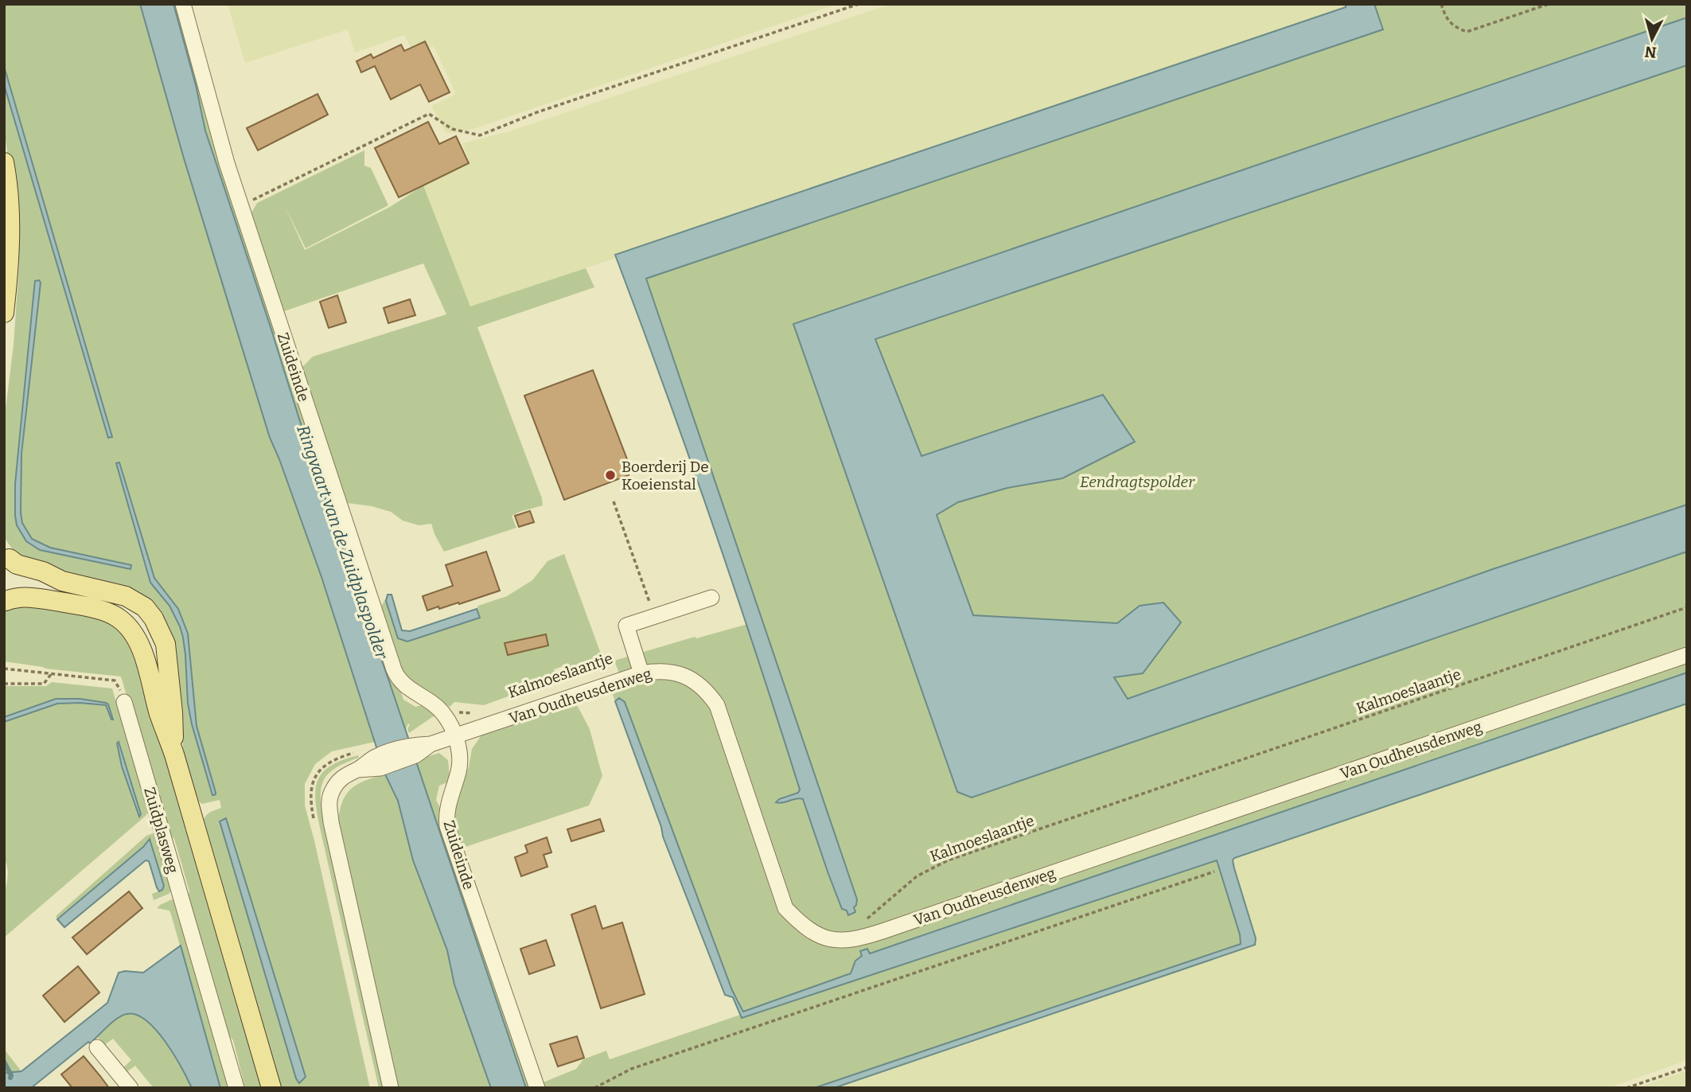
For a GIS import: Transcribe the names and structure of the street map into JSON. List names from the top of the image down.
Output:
{
  "streets": {
    "street": ["Zuideinde", "Van Oudheusdenweg", "Zuidplasweg"],
    "path": ["Kalmoeslaantje"]
  },
  "crossings": [
    ["Zuideinde", "Van Oudheusdenweg"]
  ],
  "water": ["Ringvaart van de Zuidplaspolder"],
  "parks": ["Eendragtspolder"],
  "places": ["Boerderij De Koeienstal"],
  "north": "bottom"
}
